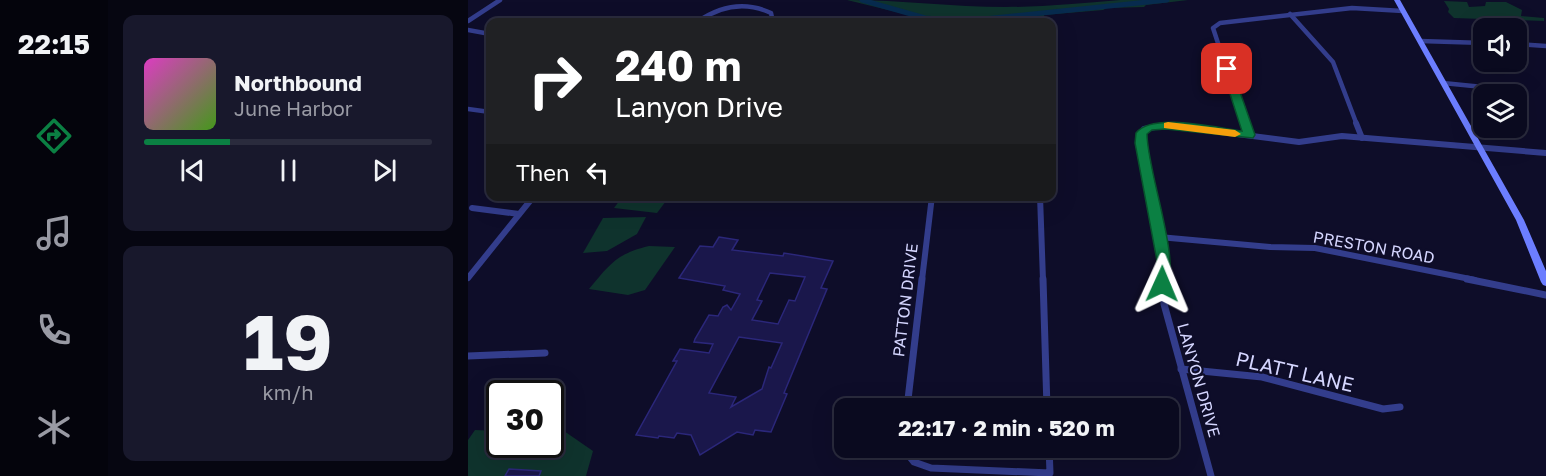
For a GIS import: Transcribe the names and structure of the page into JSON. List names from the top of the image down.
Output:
{
  "streets": {
    "street": [
      "PRESTON ROAD",
      "PATTON DRIVE",
      "PLATT LANE",
      "LANYON DRIVE"
    ]
  },
  "crossings": [
    ["PRESTON ROAD", "LANYON DRIVE"],
    ["PLATT LANE", "LANYON DRIVE"]
  ],
  "page": {
    "tabs": "22:15",
    "turn": ["240 m", "Lanyon Drive"],
    "song": ["Northbound", "June Harbor"],
    "then": "Then",
    "tile": ["19", "km/h"],
    "limit": "30",
    "trip": "22:17 · 2 min · 520 m"
  }
}
